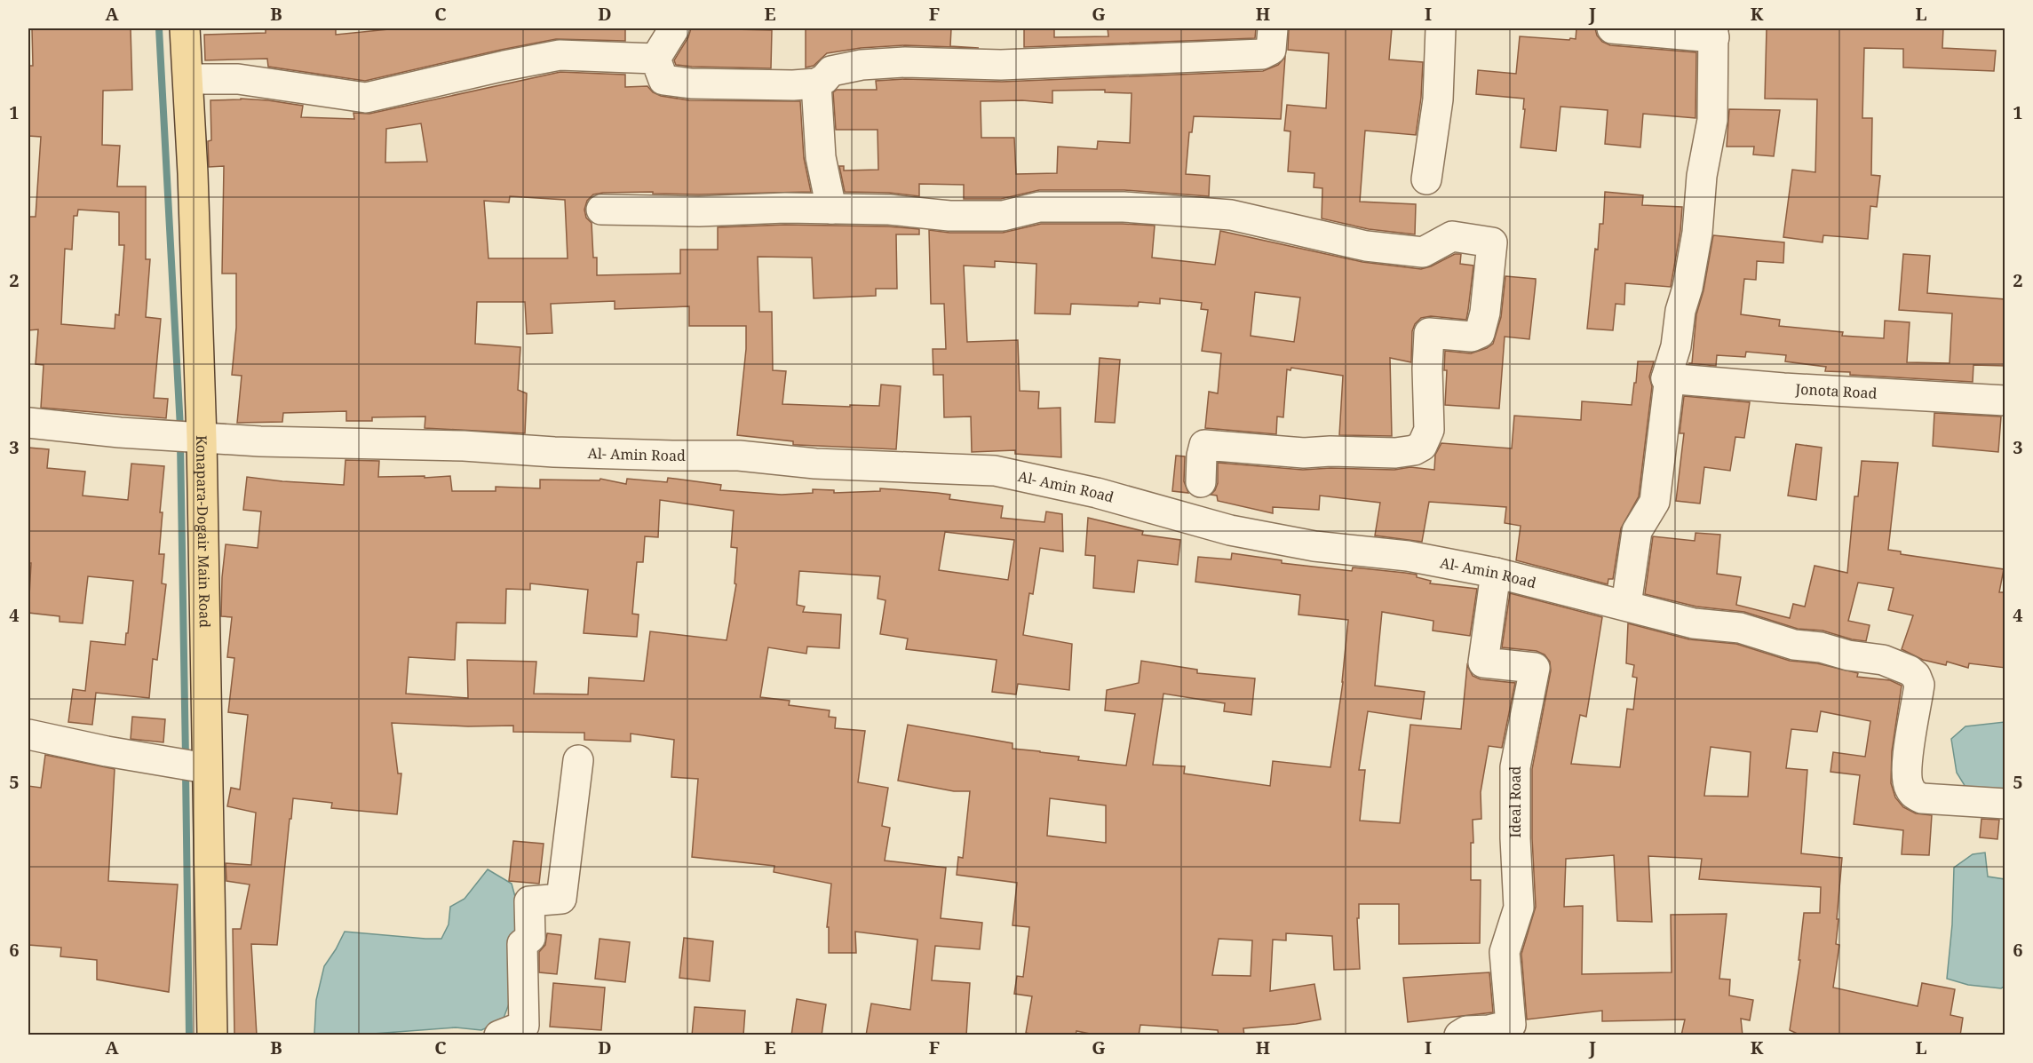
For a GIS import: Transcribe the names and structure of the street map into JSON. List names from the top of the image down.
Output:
{
  "streets": {
    "main road": ["Konapara-Dogair Main Road"],
    "street": ["Jonota Road", "Al- Amin Road", "Ideal Road"]
  },
  "crossings": [
    ["Al- Amin Road", "Konapara-Dogair Main Road"],
    ["Al- Amin Road", "Ideal Road"]
  ],
  "grid": {
    "columns": [
      "A",
      "B",
      "C",
      "D",
      "E",
      "F",
      "G",
      "H",
      "I",
      "J",
      "K",
      "L"
    ],
    "rows": [
      "1",
      "2",
      "3",
      "4",
      "5",
      "6"
    ]
  }
}
